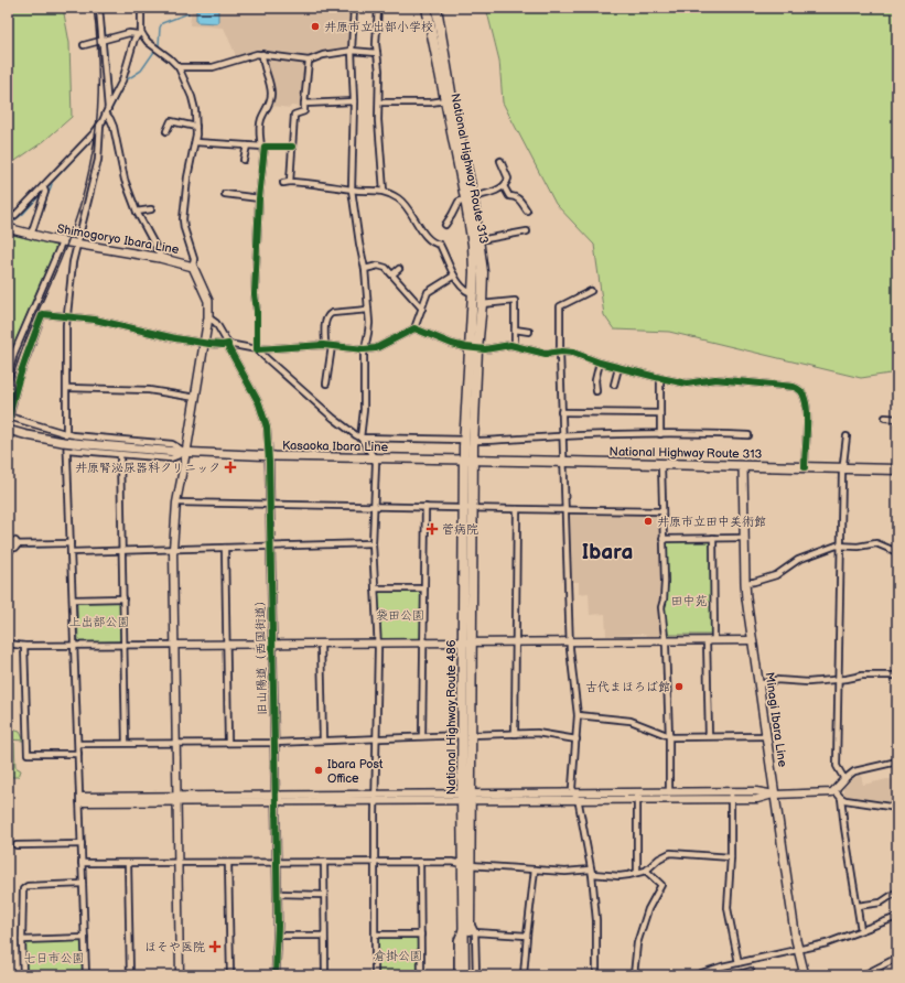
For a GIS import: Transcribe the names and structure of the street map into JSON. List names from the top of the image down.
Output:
{
  "streets": {
    "highway": ["National Highway Route 313", "National Highway Route 486"],
    "main road": ["Shimogoryo Ibara Line", "Kasaoka Ibara Line", "Minagi Ibara Line"],
    "street": ["旧山陽道（西国街道）"]
  },
  "crossings": [
    ["National Highway Route 313", "Kasaoka Ibara Line"],
    ["National Highway Route 313", "National Highway Route 486"],
    ["National Highway Route 313", "Minagi Ibara Line"],
    ["Kasaoka Ibara Line", "旧山陽道（西国街道）"],
    ["Kasaoka Ibara Line", "National Highway Route 486"]
  ],
  "districts": ["Ibara"],
  "parks": [
    "田中苑",
    "袋田公園",
    "上出部公園",
    "倉掛公園",
    "七日市公園"
  ],
  "places": {
    "other": [
      "井原市立出部小学校",
      "井原市立田中美術館",
      "古代まほろば館",
      "Ibara Post Office"
    ],
    "health": ["井原腎泌尿器科クリニック", "菅病院", "ほそや医院"]
  }
}
